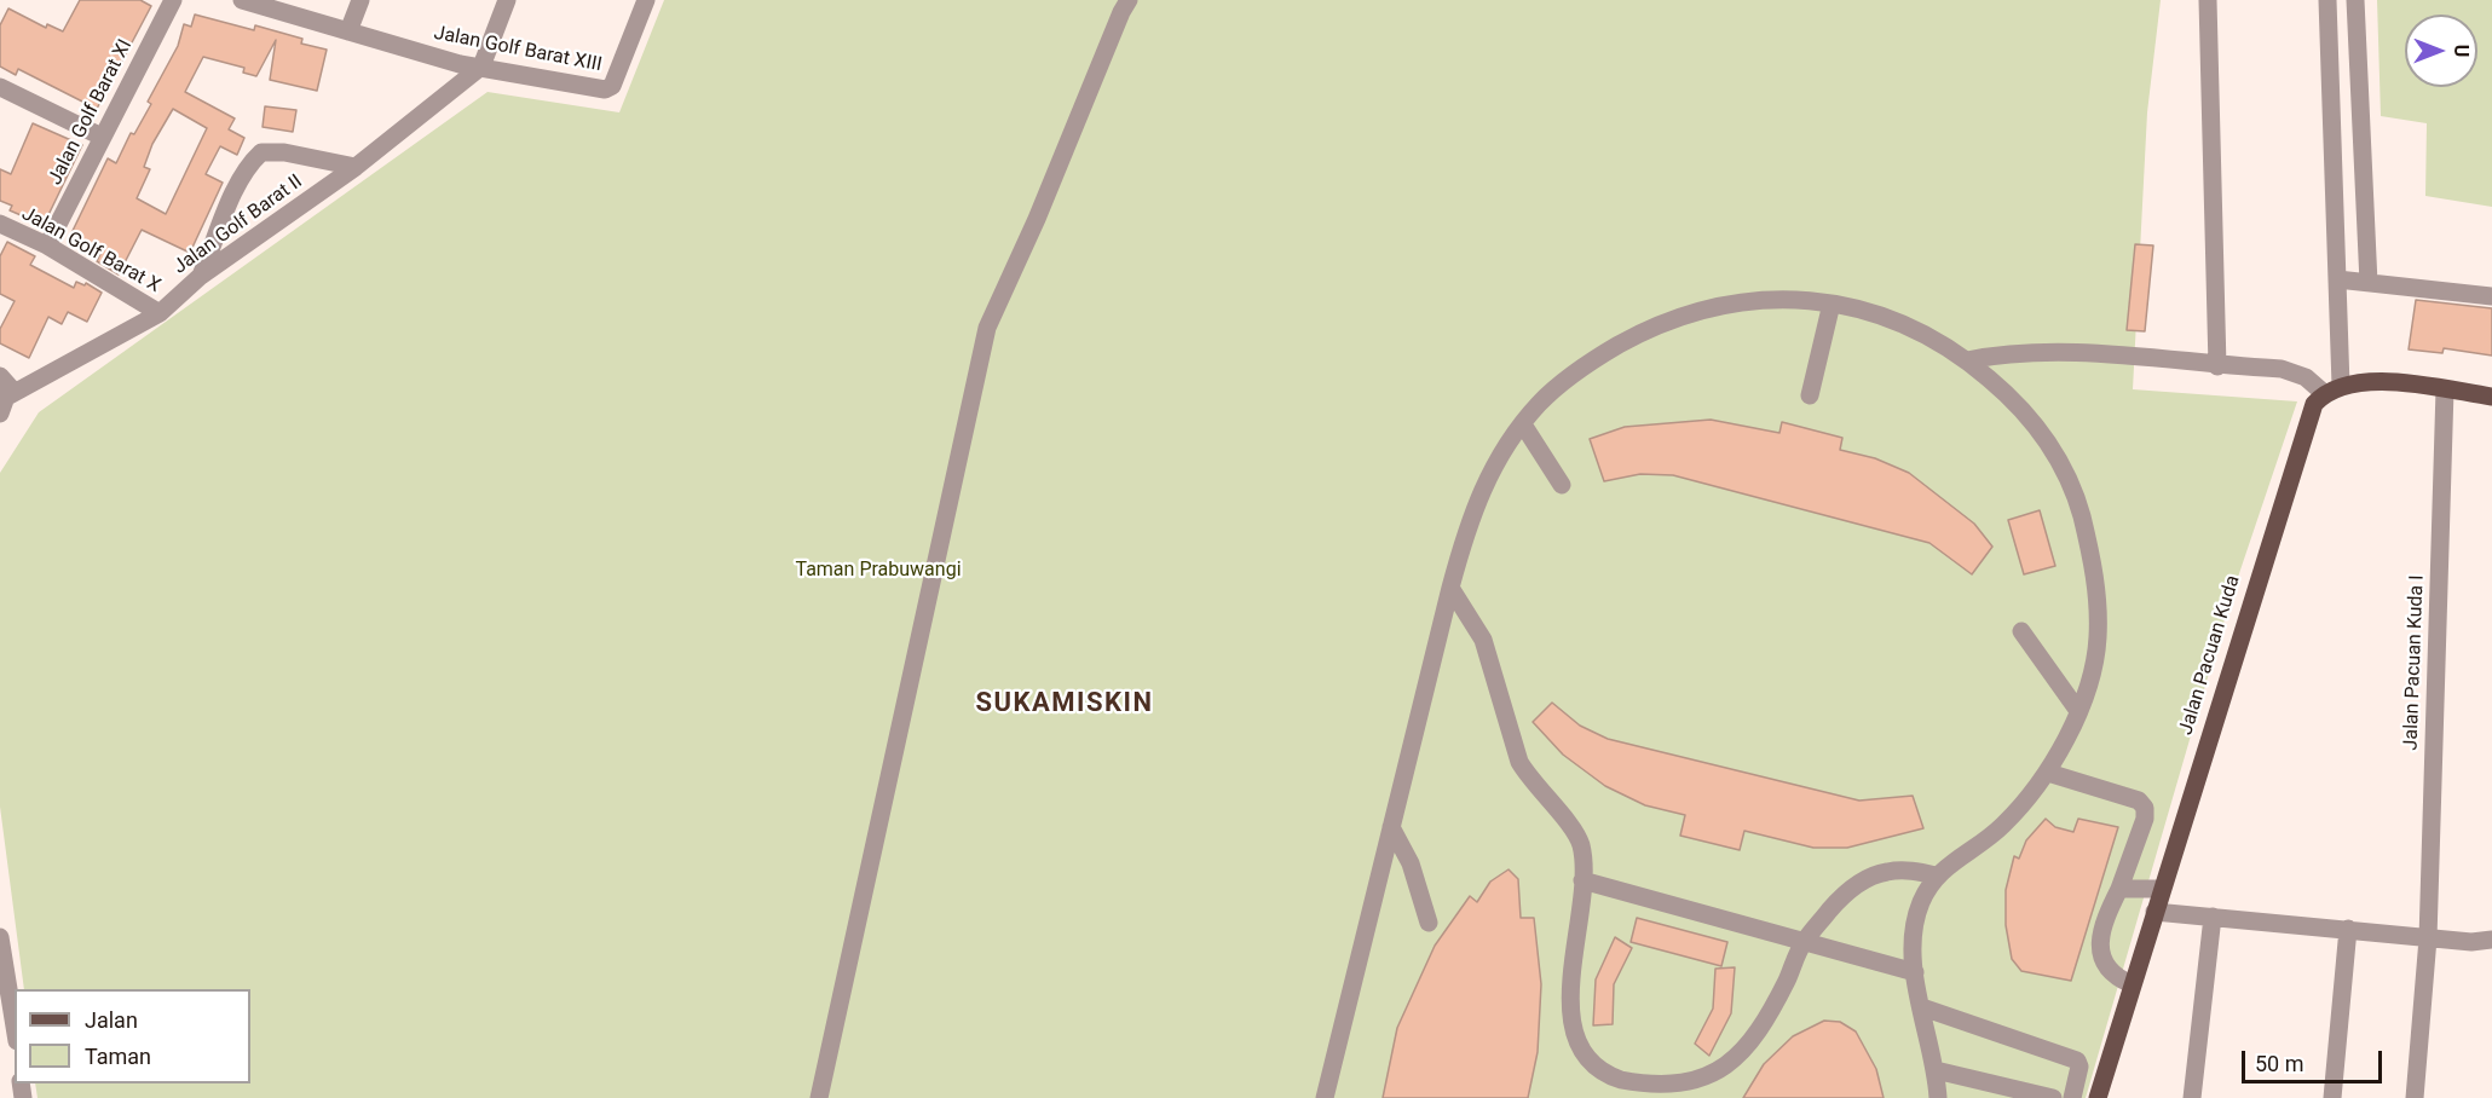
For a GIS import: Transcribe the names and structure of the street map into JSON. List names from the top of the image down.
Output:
{
  "streets": {
    "main road": ["Jalan Pacuan Kuda"],
    "street": [
      "Jalan Golf Barat XIII",
      "Jalan Golf Barat XI",
      "Jalan Golf Barat II",
      "Jalan Golf Barat X",
      "Jalan Pacuan Kuda I"
    ]
  },
  "crossings": [
    ["Jalan Golf Barat XIII", "Jalan Golf Barat II"],
    ["Jalan Golf Barat XI", "Jalan Golf Barat X"],
    ["Jalan Golf Barat II", "Jalan Golf Barat X"]
  ],
  "districts": ["SUKAMISKIN"],
  "parks": ["Taman Prabuwangi"],
  "legend": ["Jalan", "Taman"],
  "scale_bar": "50 m",
  "north": "right"
}
